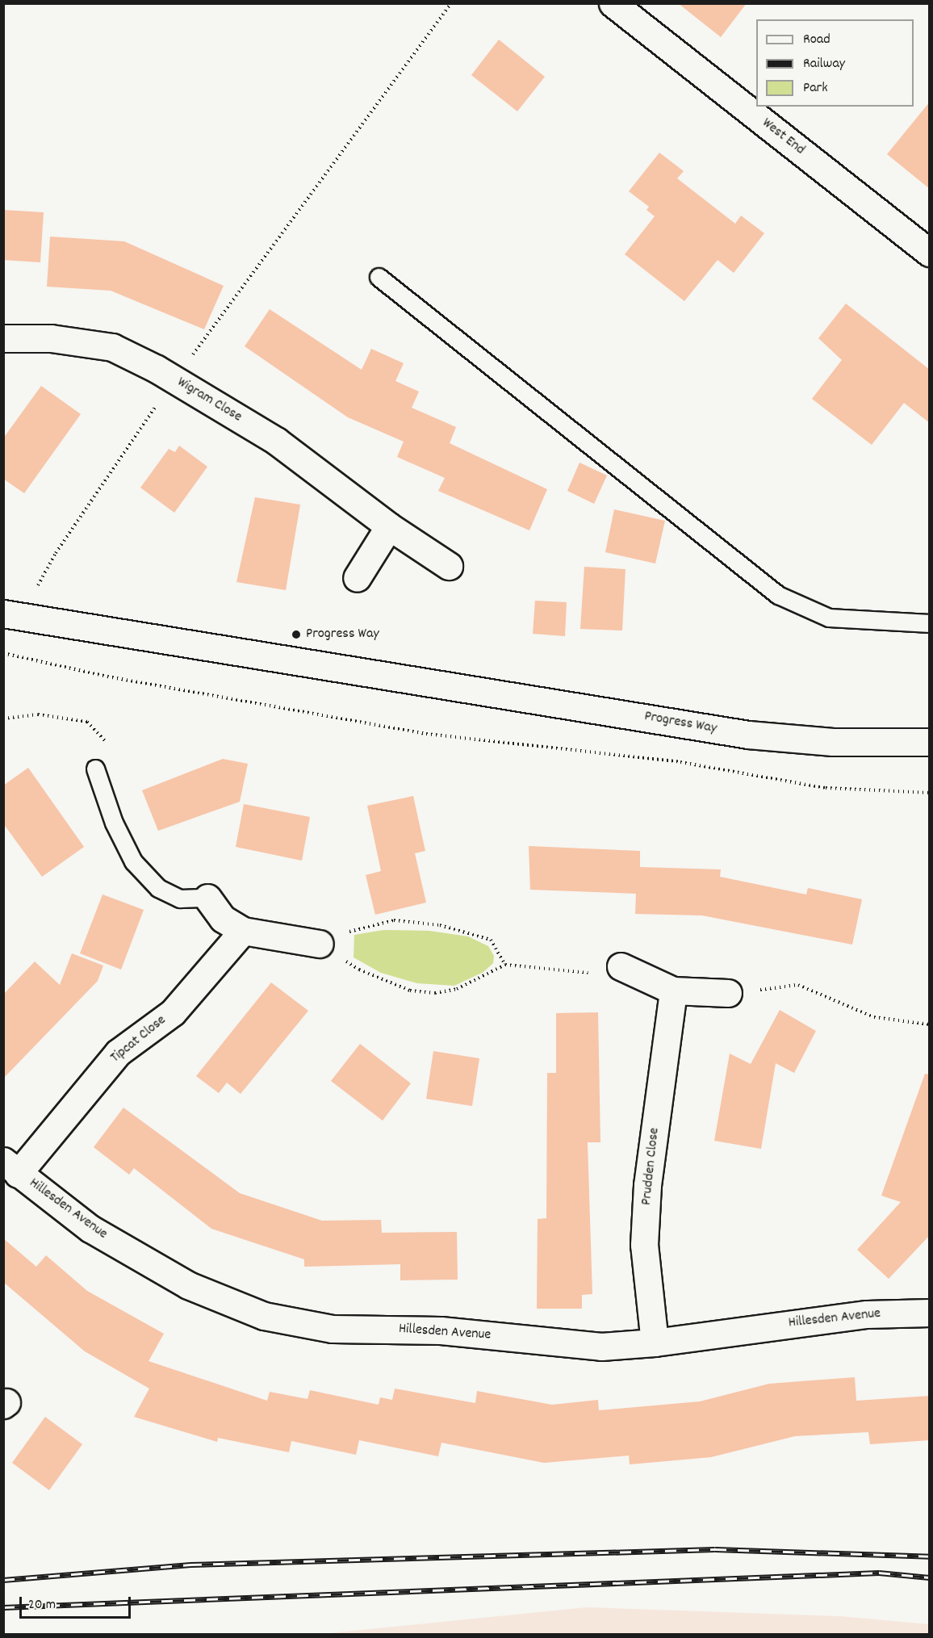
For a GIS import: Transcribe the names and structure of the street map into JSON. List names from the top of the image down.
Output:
{
  "streets": {
    "street": [
      "West End",
      "Wigram Close",
      "Progress Way",
      "Tipcat Close",
      "Prudden Close",
      "Hillesden Avenue"
    ]
  },
  "crossings": [
    ["Tipcat Close", "Hillesden Avenue"],
    ["Prudden Close", "Hillesden Avenue"]
  ],
  "places": ["Progress Way"],
  "legend": ["Road", "Railway", "Park"],
  "scale_bar": "20 m"
}
